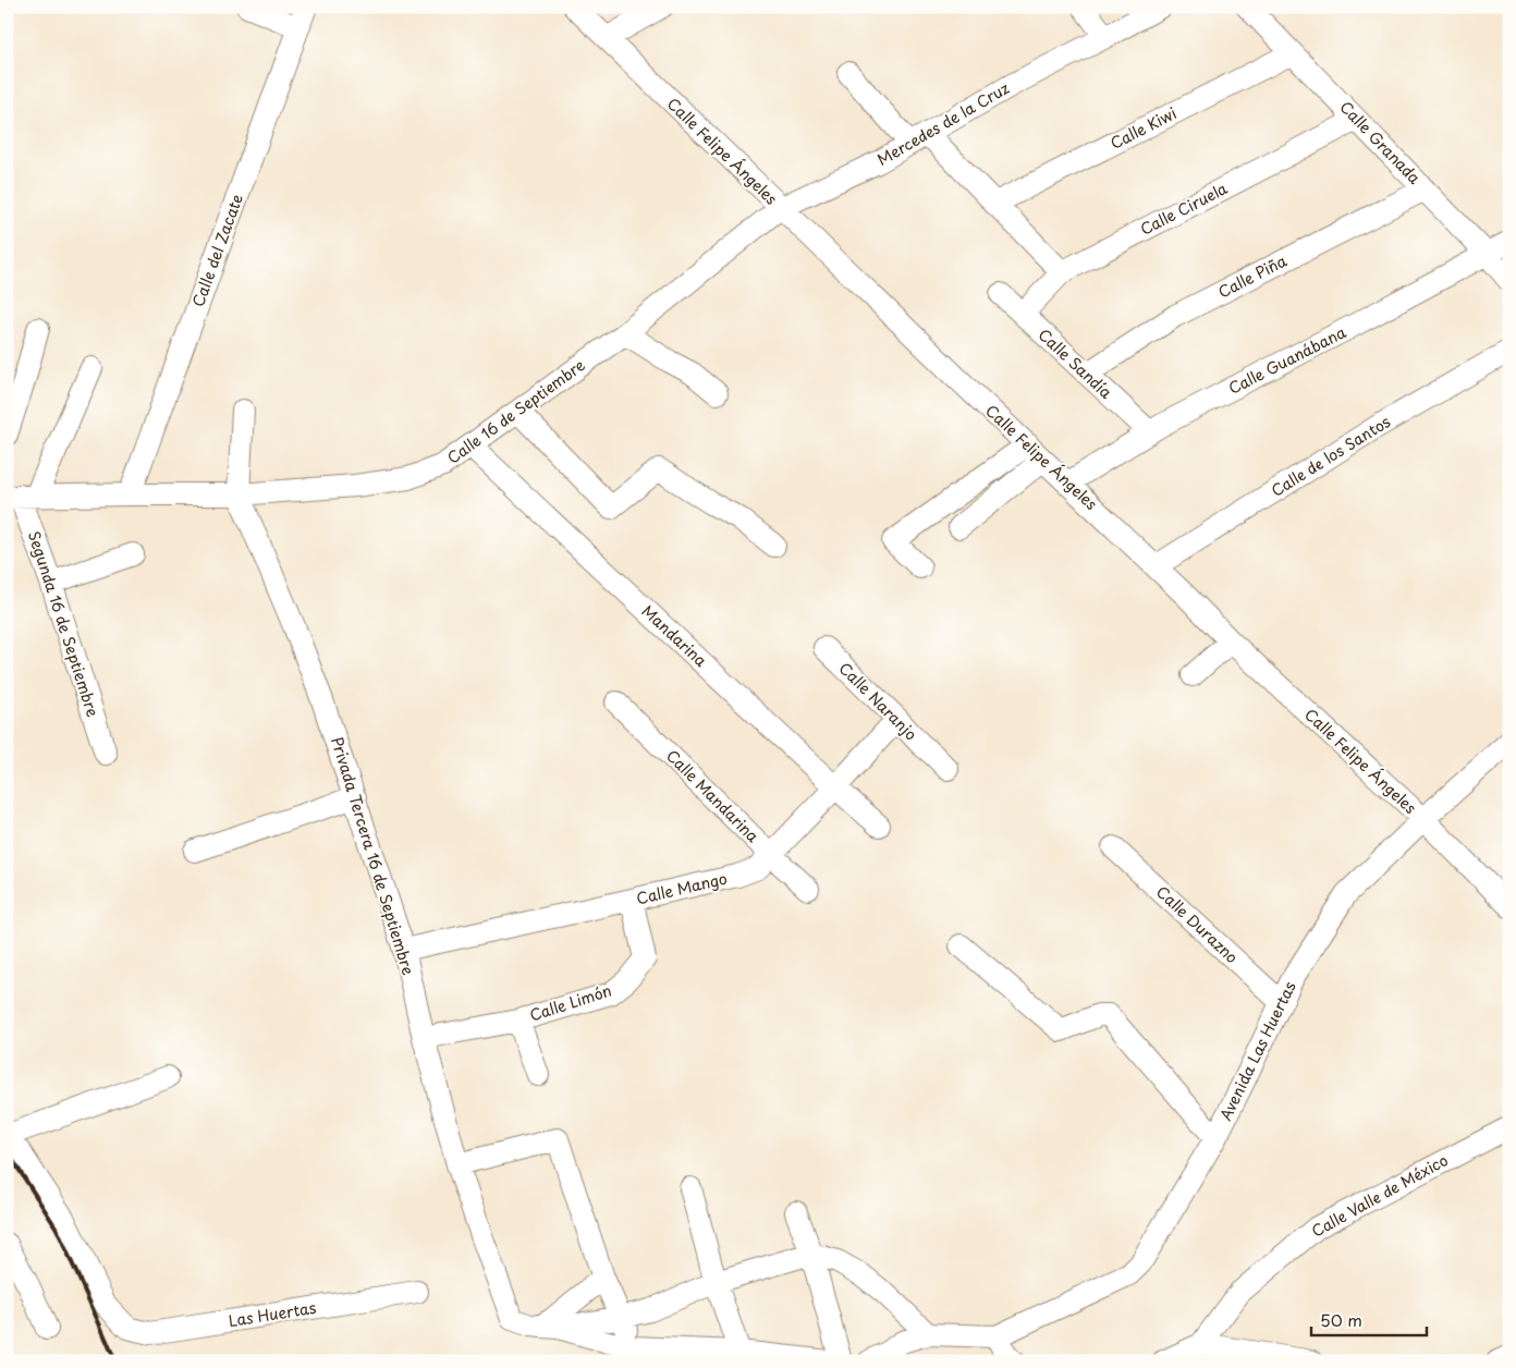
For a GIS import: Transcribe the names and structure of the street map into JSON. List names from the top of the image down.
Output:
{
  "streets": {
    "street": [
      "Mercedes de la Cruz",
      "Calle Kiwi",
      "Calle Granada",
      "Calle Felipe Ángeles",
      "Calle Ciruela",
      "Calle del Zacate",
      "Calle Piña",
      "Calle Guanábana",
      "Calle Sandía",
      "Calle 16 de Septiembre",
      "Calle de los Santos",
      "Segunda 16 de Septiembre",
      "Mandarina",
      "Calle Naranjo",
      "Calle Mandarina",
      "Privada Tercera 16 de Septiembre",
      "Calle Mango",
      "Calle Durazno",
      "Calle Limón",
      "Avenida Las Huertas",
      "Calle Valle de México",
      "Las Huertas"
    ]
  },
  "crossings": [
    ["Mercedes de la Cruz", "Calle Felipe Ángeles"],
    ["Mercedes de la Cruz", "Calle 16 de Septiembre"],
    ["Calle Kiwi", "Calle Granada"],
    ["Calle Granada", "Calle Ciruela"],
    ["Calle Granada", "Calle Piña"],
    ["Calle Granada", "Calle Guanábana"],
    ["Calle Felipe Ángeles", "Calle Guanábana"],
    ["Calle Felipe Ángeles", "Calle 16 de Septiembre"],
    ["Calle Felipe Ángeles", "Calle de los Santos"],
    ["Calle Felipe Ángeles", "Avenida Las Huertas"],
    ["Calle Ciruela", "Calle Sandía"],
    ["Calle del Zacate", "Calle 16 de Septiembre"],
    ["Calle Piña", "Calle Sandía"],
    ["Calle Guanábana", "Calle Sandía"],
    ["Calle 16 de Septiembre", "Segunda 16 de Septiembre"],
    ["Calle 16 de Septiembre", "Mandarina"],
    ["Calle 16 de Septiembre", "Privada Tercera 16 de Septiembre"],
    ["Mandarina", "Calle Mango"],
    ["Calle Naranjo", "Calle Mango"],
    ["Calle Mandarina", "Calle Mango"],
    ["Privada Tercera 16 de Septiembre", "Calle Mango"],
    ["Privada Tercera 16 de Septiembre", "Calle Limón"],
    ["Calle Mango", "Calle Limón"],
    ["Calle Durazno", "Avenida Las Huertas"]
  ],
  "scale_bar": "50 m"
}
